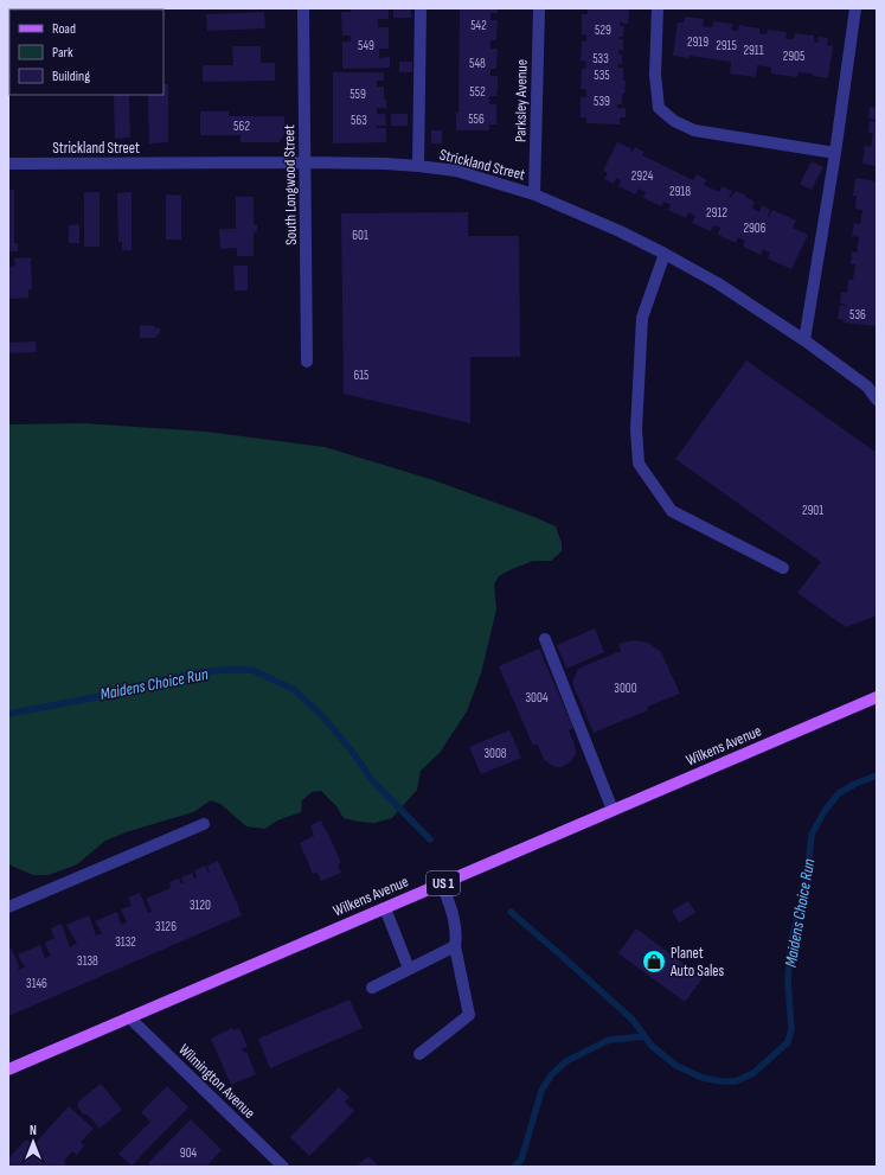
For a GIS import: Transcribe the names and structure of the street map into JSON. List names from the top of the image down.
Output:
{
  "streets": {
    "main road": ["Wilkens Avenue", "US 1"],
    "street": [
      "Parksley Avenue",
      "Strickland Street",
      "South Longwood Street",
      "Wilmington Avenue"
    ]
  },
  "crossings": [
    ["Parksley Avenue", "Strickland Street"],
    ["Strickland Street", "South Longwood Street"],
    ["Wilkens Avenue", "Wilmington Avenue"]
  ],
  "water": ["Maidens Choice Run"],
  "places": {
    "shop": ["Planet Auto Sales"]
  },
  "house_numbers": [
    "542",
    "529",
    "2919",
    "549",
    "2915",
    "2911",
    "2905",
    "533",
    "548",
    "535",
    "552",
    "559",
    "539",
    "556",
    "563",
    "562",
    "2924",
    "2918",
    "2912",
    "2906",
    "601",
    "536",
    "615",
    "2901",
    "3000",
    "3004",
    "3008",
    "3120",
    "3126",
    "3132",
    "3138",
    "3146",
    "904"
  ],
  "legend": ["Road", "Park", "Building"],
  "north": "top"
}
